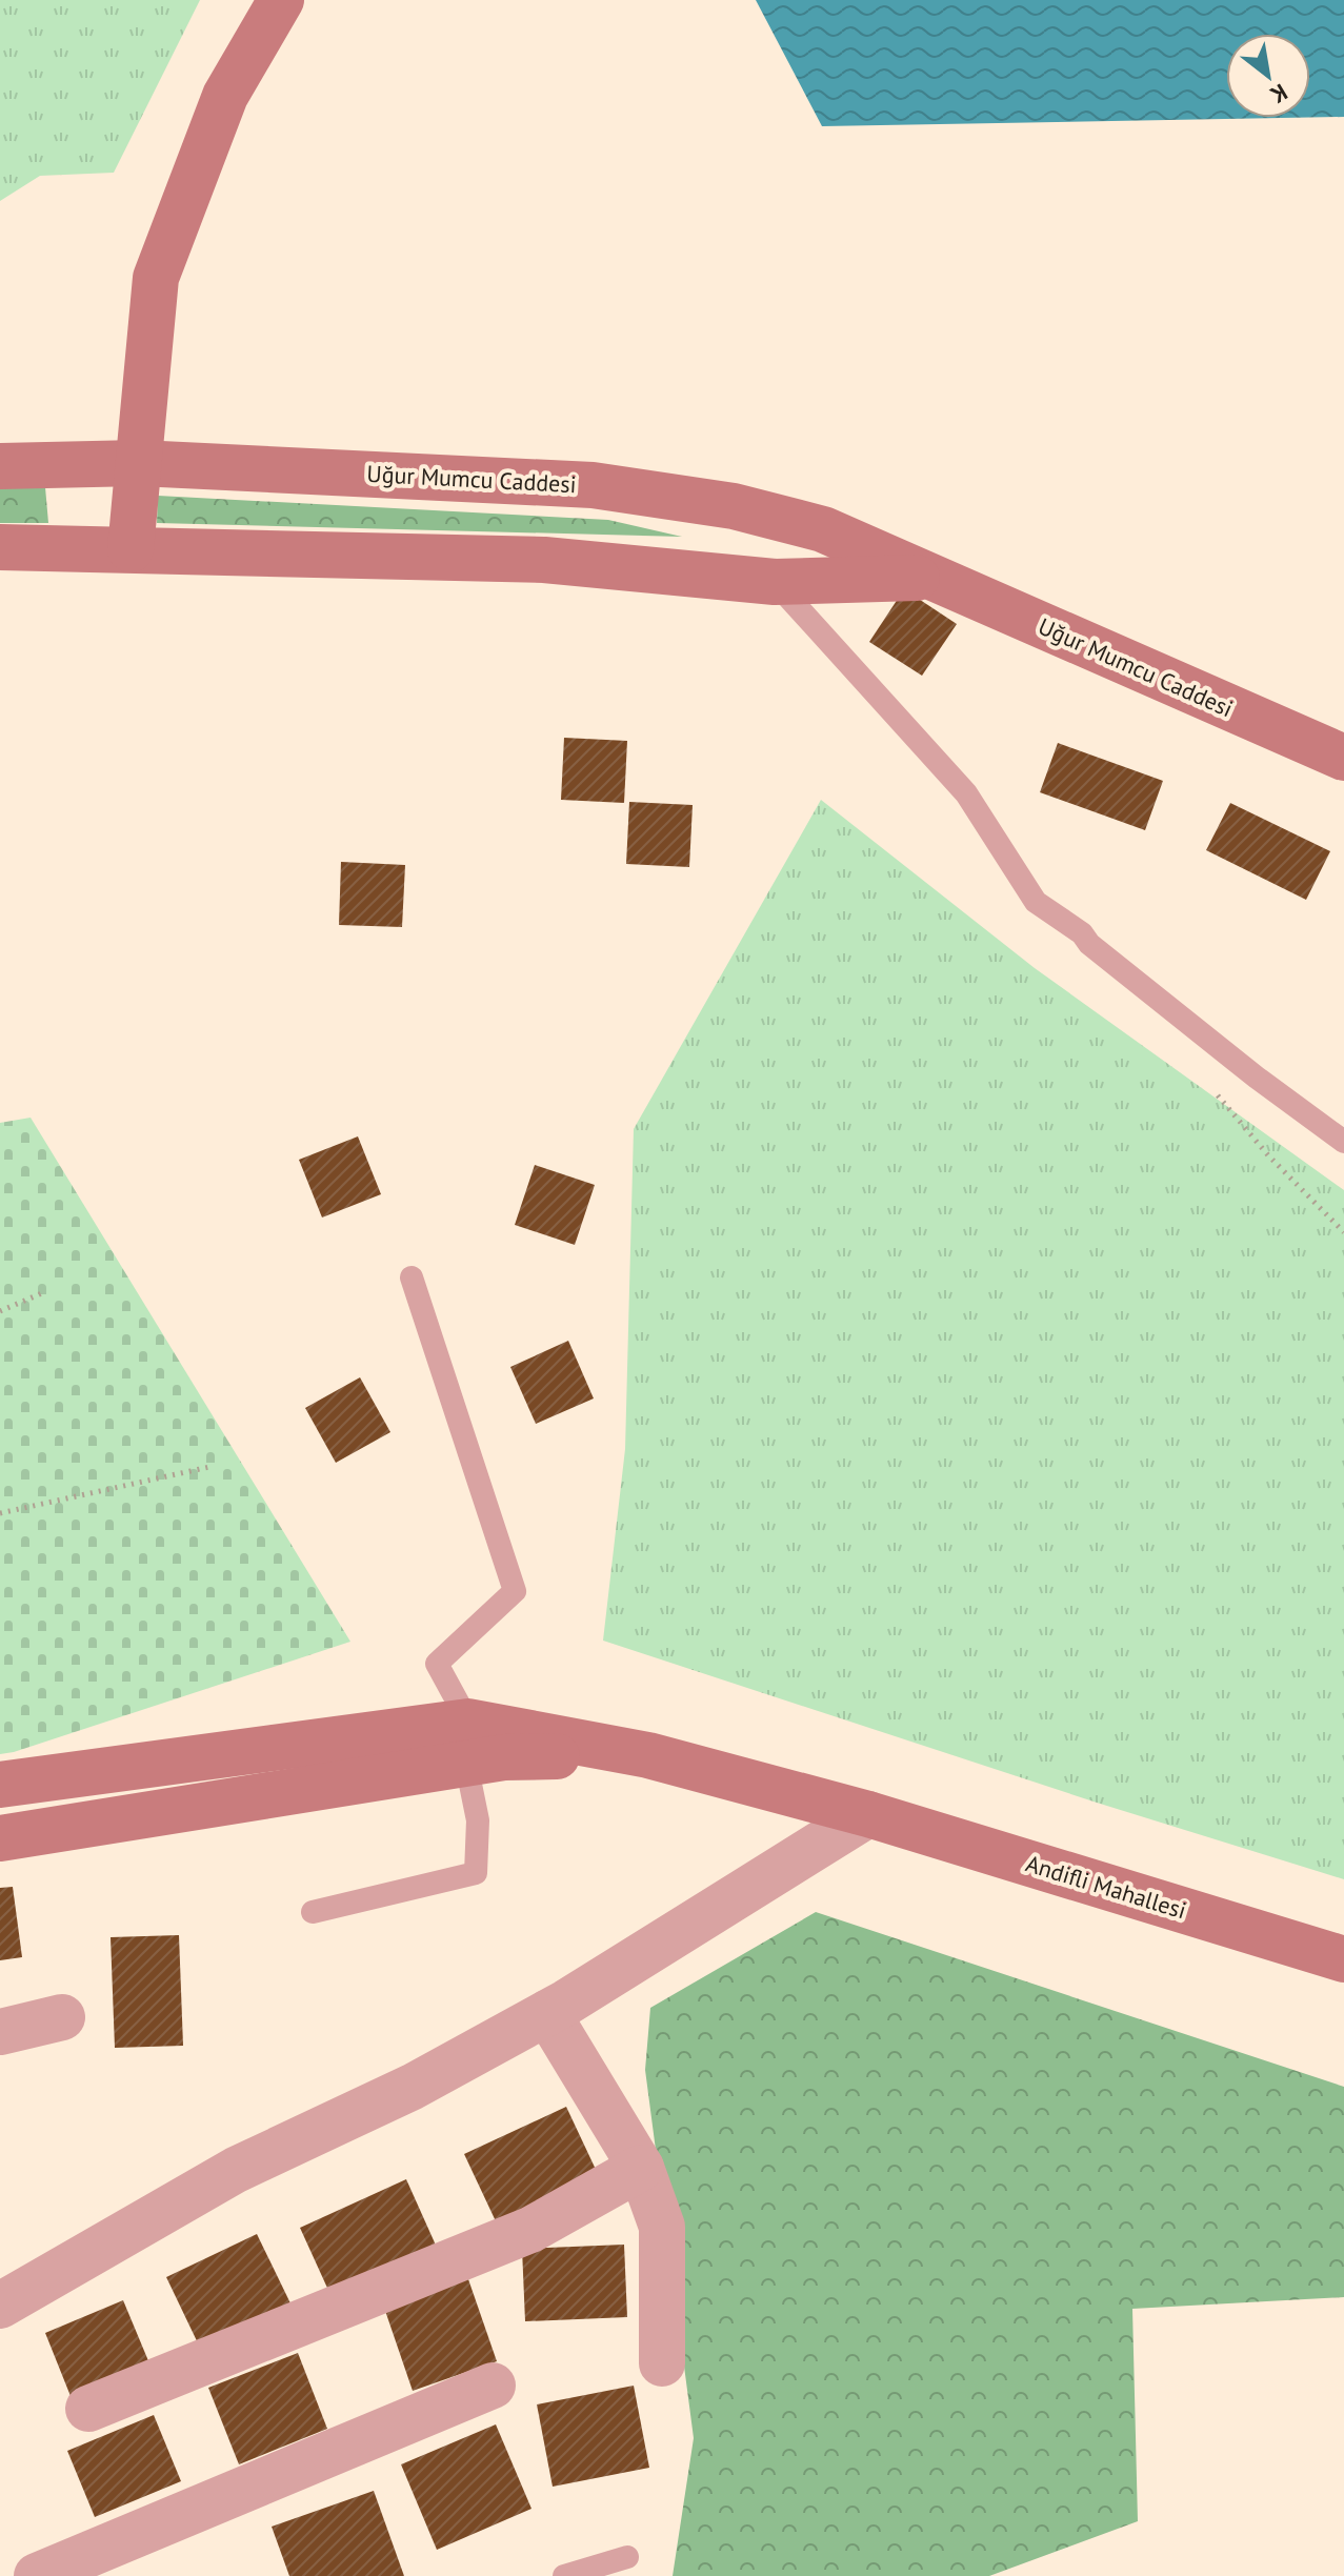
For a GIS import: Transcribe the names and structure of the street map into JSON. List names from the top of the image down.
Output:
{
  "streets": {
    "main road": ["Uğur Mumcu Caddesi", "Andifli Mahallesi"]
  },
  "north": "bottom right"
}
